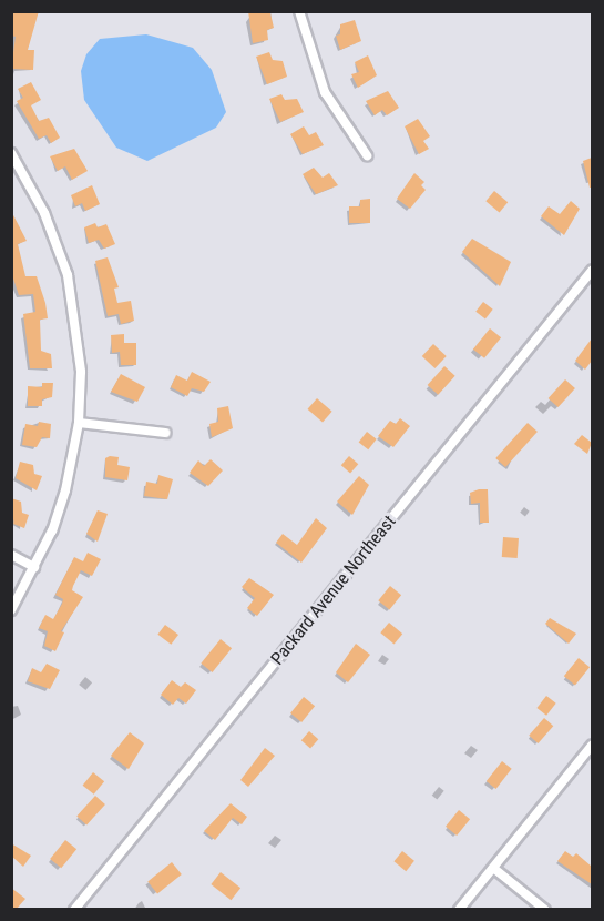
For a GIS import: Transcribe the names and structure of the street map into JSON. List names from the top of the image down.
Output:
{
  "streets": {
    "street": ["Packard Avenue Northeast"]
  }
}
